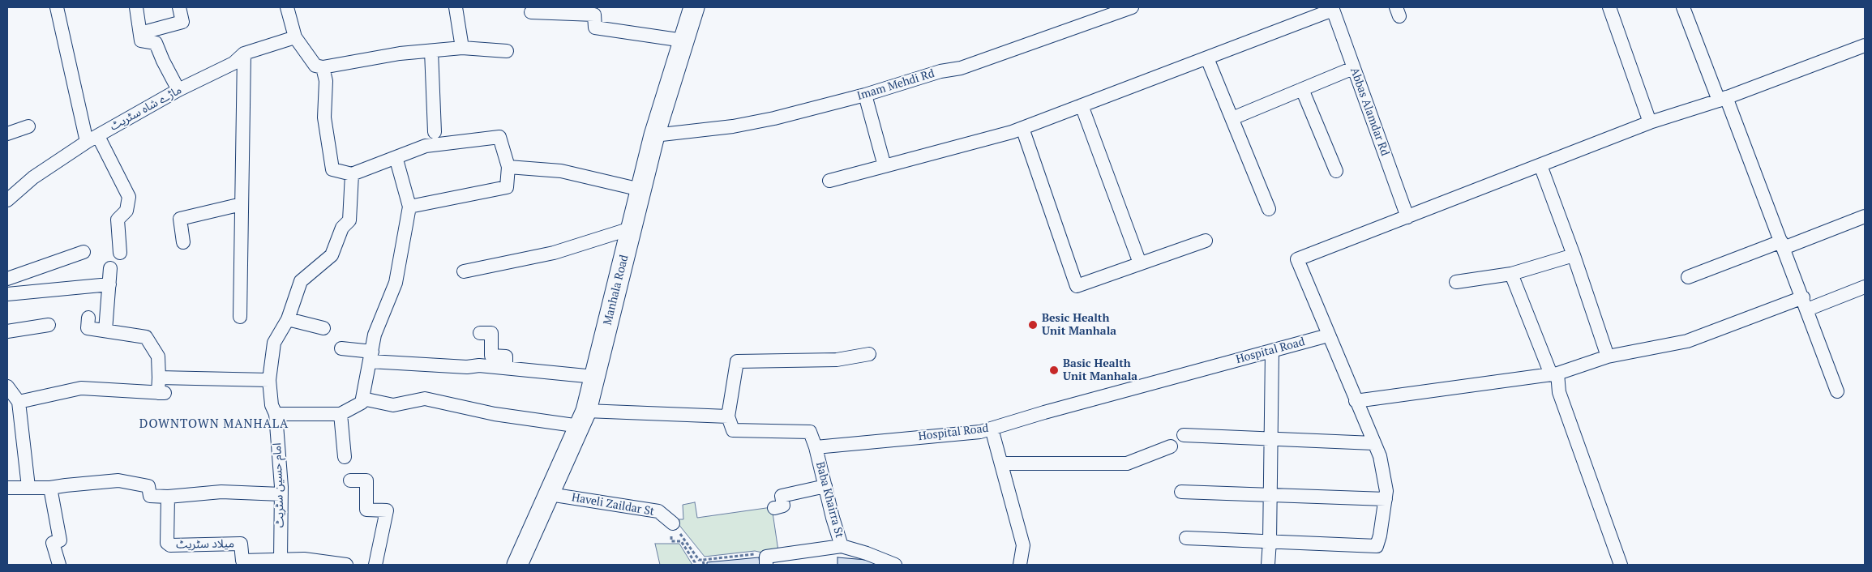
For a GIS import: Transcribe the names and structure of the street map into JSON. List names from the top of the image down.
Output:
{
  "streets": {
    "main road": ["Manhala Road"],
    "street": [
      "Imam Mehdi Rd",
      "ماڑے شاہ سٹریٹ",
      "Abbas Alamdar Rd",
      "Hospital Road",
      "امام حسین سٹریٹ",
      "Baba Khairra St",
      "Haveli Zaildar St",
      "میلاد سٹریٹ"
    ]
  },
  "crossings": [
    ["Imam Mehdi Rd", "Manhala Road"],
    ["Manhala Road", "Haveli Zaildar St"],
    ["Hospital Road", "Baba Khairra St"],
    ["امام حسین سٹریٹ", "میلاد سٹریٹ"]
  ],
  "districts": ["DOWNTOWN MANHALA"],
  "places": ["Besic Health Unit Manhala", "Basic Health Unit Manhala"]
}
